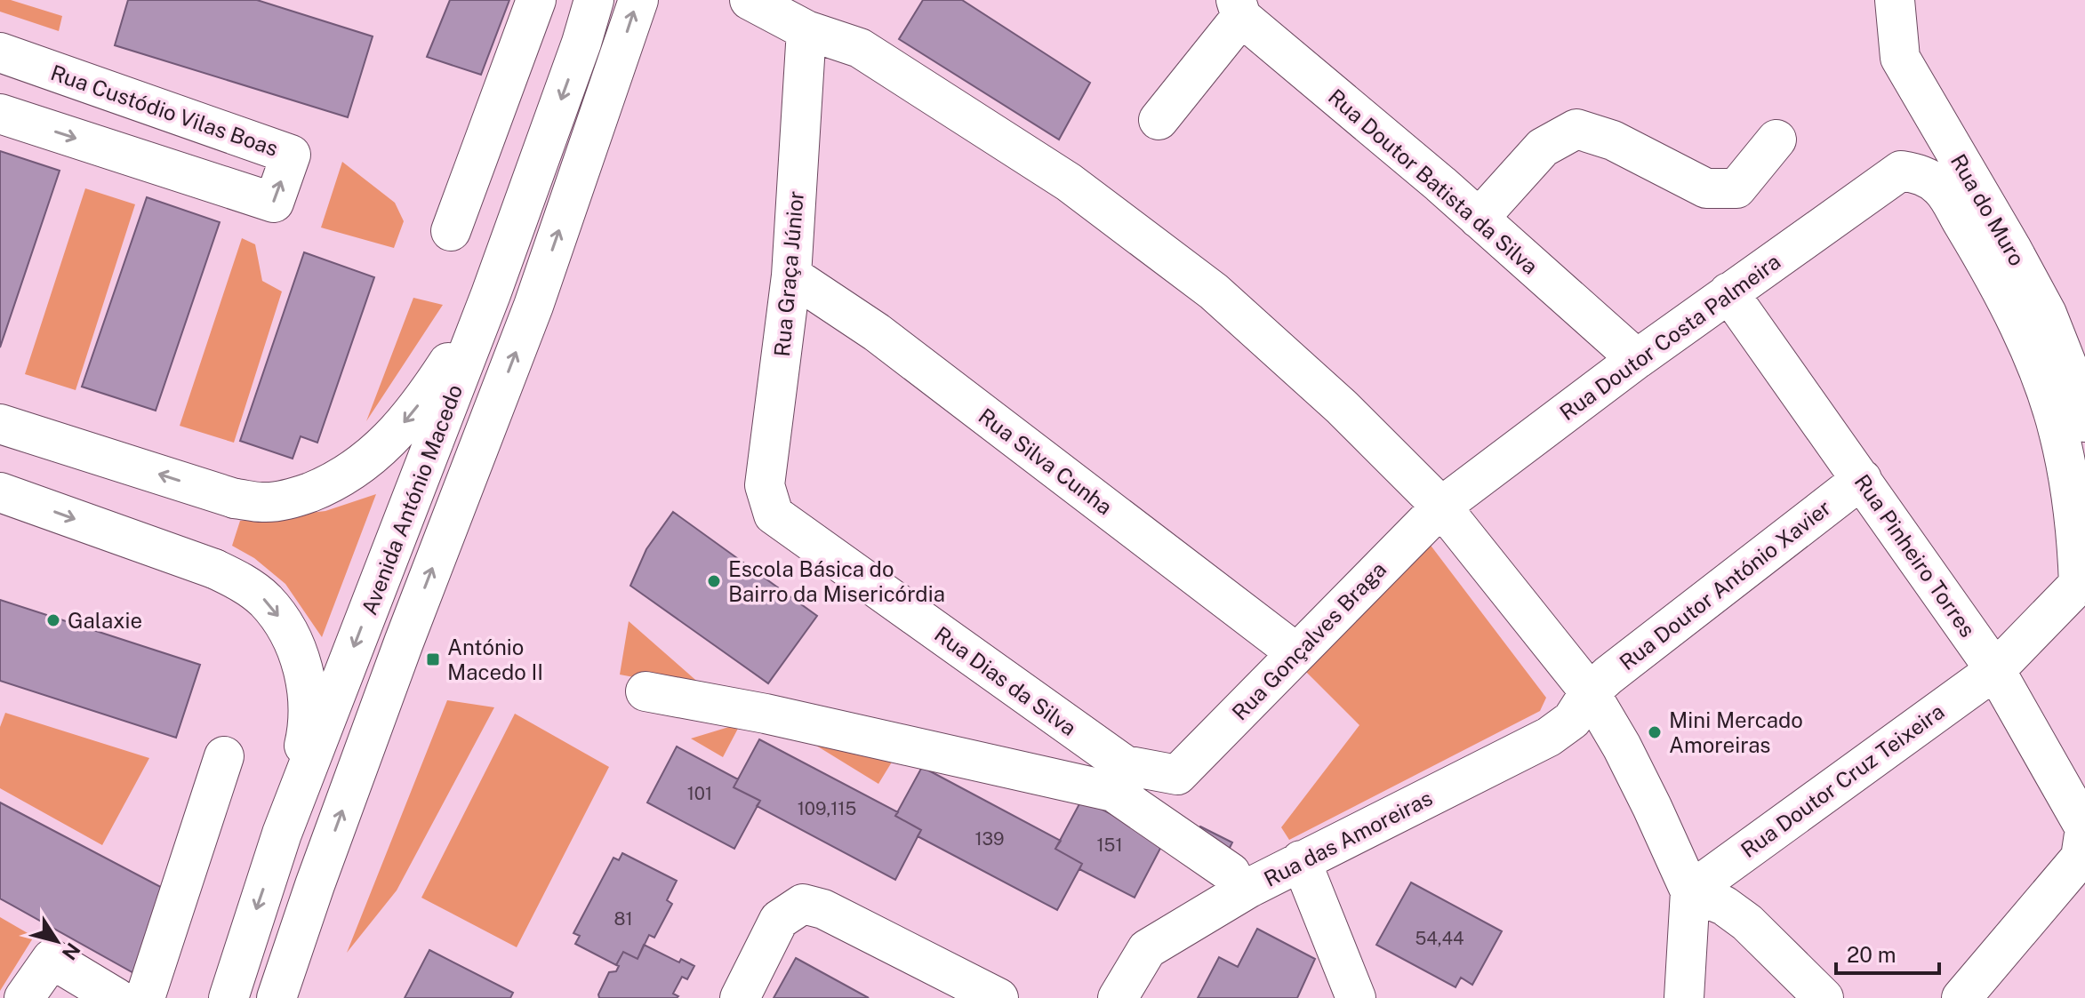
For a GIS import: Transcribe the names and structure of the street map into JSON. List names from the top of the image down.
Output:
{
  "streets": {
    "main road": [
      "Rua Custódio Vilas Boas",
      "Rua Doutor Batista da Silva",
      "Rua do Muro",
      "Rua Graça Júnior",
      "Rua Doutor Costa Palmeira",
      "Rua Silva Cunha",
      "Avenida António Macedo",
      "Rua Pinheiro Torres",
      "Rua Doutor António Xavier",
      "Rua Gonçalves Braga",
      "Rua Dias da Silva",
      "Rua Doutor Cruz Teixeira",
      "Rua das Amoreiras"
    ]
  },
  "crossings": [
    ["Rua Doutor Batista da Silva", "Rua Doutor Costa Palmeira"],
    ["Rua Graça Júnior", "Rua Silva Cunha"],
    ["Rua Graça Júnior", "Rua Dias da Silva"],
    ["Rua Doutor Costa Palmeira", "Rua Pinheiro Torres"],
    ["Rua Doutor Costa Palmeira", "Rua Gonçalves Braga"],
    ["Rua Silva Cunha", "Rua Gonçalves Braga"],
    ["Rua Pinheiro Torres", "Rua Doutor António Xavier"],
    ["Rua Pinheiro Torres", "Rua Doutor Cruz Teixeira"],
    ["Rua Doutor António Xavier", "Rua das Amoreiras"],
    ["Rua Gonçalves Braga", "Rua Dias da Silva"]
  ],
  "places": {
    "other": ["Escola Básica do Bairro da Misericórdia", "Galaxie", "Mini Mercado Amoreiras"],
    "transit": ["António Macedo II"]
  },
  "house_numbers": [
    "101",
    "109,115",
    "139",
    "151",
    "81",
    "54,44"
  ],
  "scale_bar": "20 m",
  "north": "bottom right"
}
